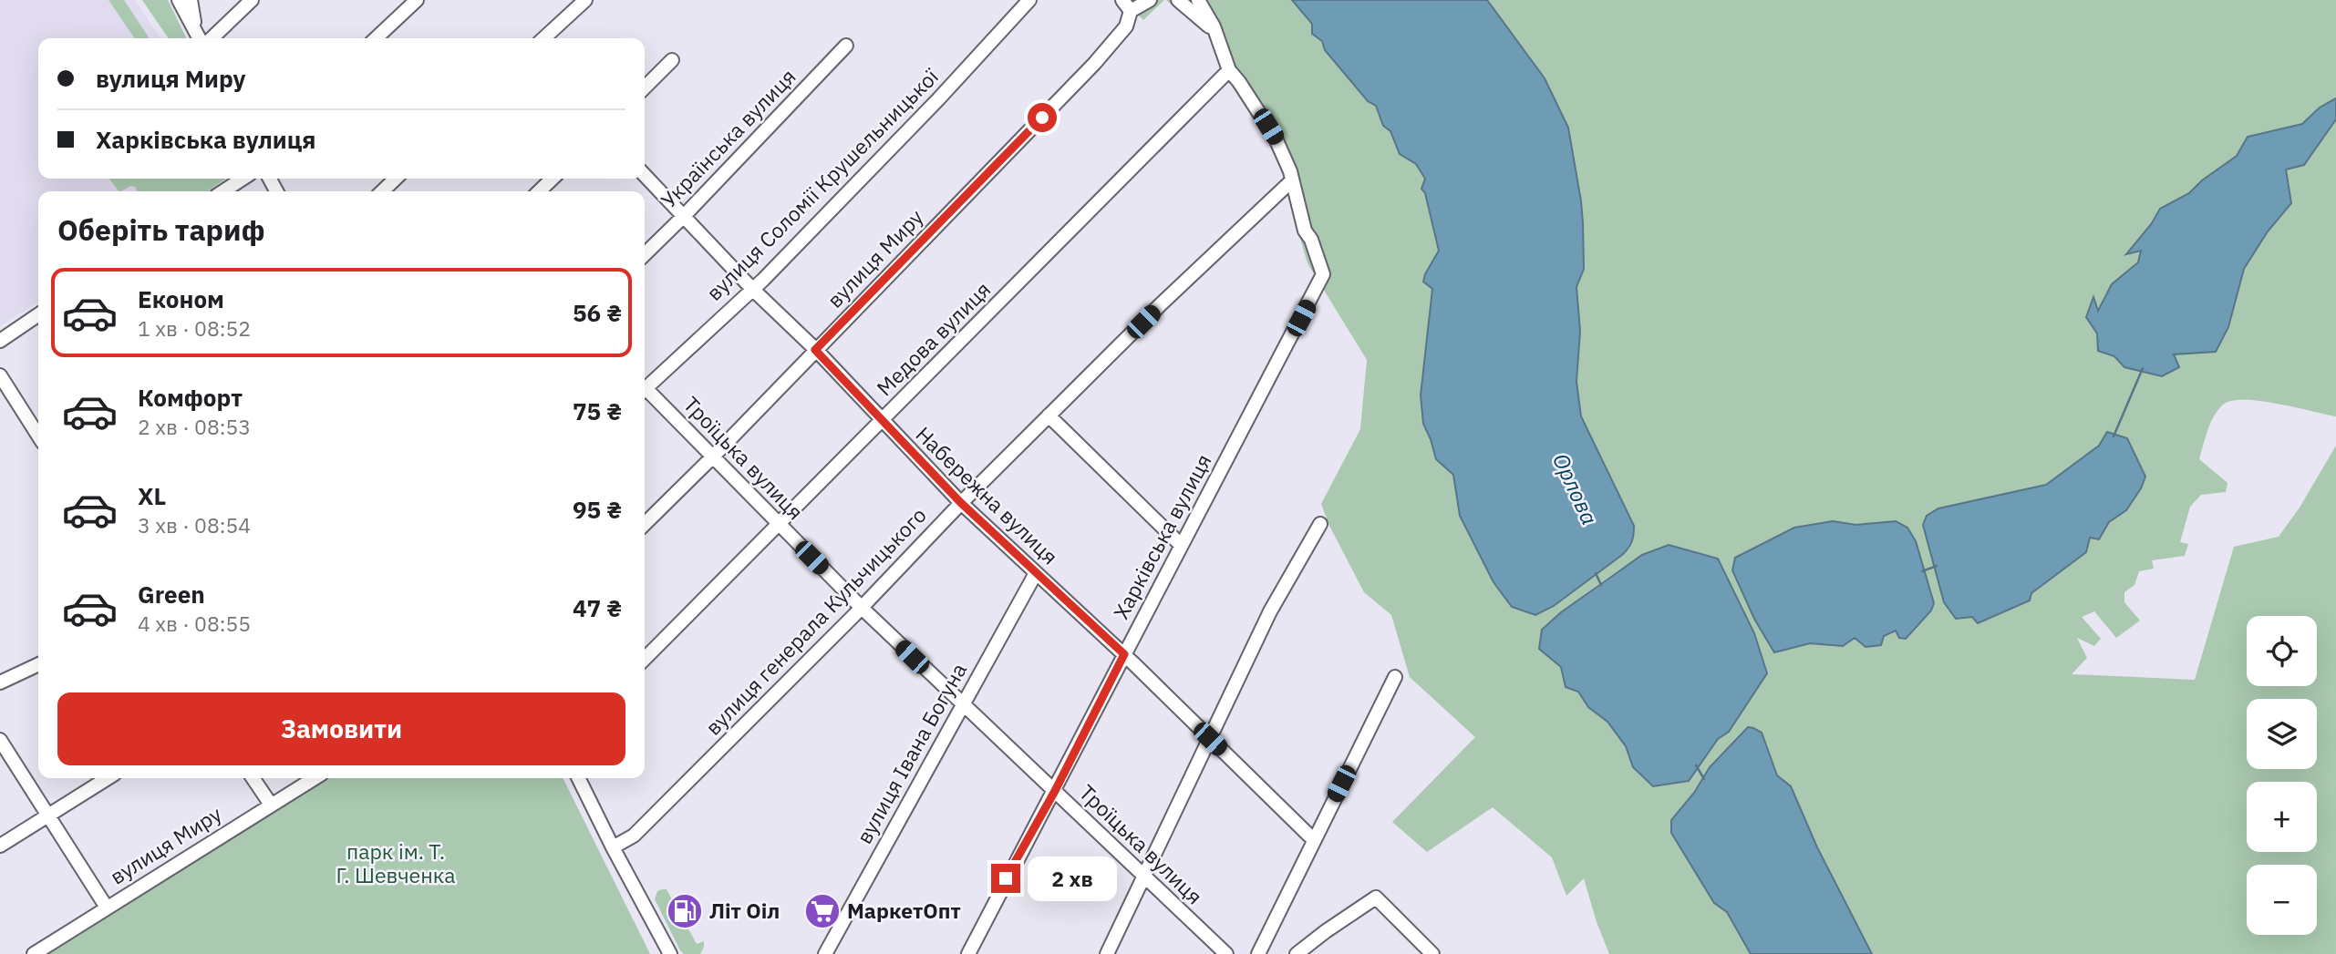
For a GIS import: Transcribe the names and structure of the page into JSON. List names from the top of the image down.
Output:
{
  "streets": {
    "street": [
      "Українська вулиця",
      "вулиця Соломії Крушельницької",
      "вулиця Миру",
      "Медова вулиця",
      "Троїцька вулиця",
      "Набережна вулиця",
      "Харківська вулиця",
      "вулиця генерала Кульчицького",
      "вулиця Івана Богуна"
    ]
  },
  "crossings": [
    ["Українська вулиця", "Набережна вулиця"],
    ["вулиця Соломії Крушельницької", "Набережна вулиця"],
    ["вулиця Миру", "Троїцька вулиця"],
    ["вулиця Миру", "Набережна вулиця"],
    ["Медова вулиця", "Троїцька вулиця"],
    ["Медова вулиця", "Набережна вулиця"],
    ["Троїцька вулиця", "Харківська вулиця"],
    ["Троїцька вулиця", "вулиця генерала Кульчицького"],
    ["Троїцька вулиця", "вулиця Івана Богуна"],
    ["Набережна вулиця", "Харківська вулиця"],
    ["Набережна вулиця", "вулиця генерала Кульчицького"],
    ["Набережна вулиця", "вулиця Івана Богуна"],
    ["Харківська вулиця", "вулиця генерала Кульчицького"]
  ],
  "water": ["Орлова"],
  "parks": ["парк ім. Т. Г. Шевченка"],
  "places": {
    "fuel station": ["Літ Оіл"],
    "supermarket": ["МаркетОпт"]
  },
  "page": {
    "banner": ["вулиця Миру", "Харківська вулиця"],
    "heading": "Оберіть тариф",
    "list": [
      {
        "name": "Економ",
        "note": "1 хв · 08:52",
        "value": "56 ₴"
      },
      {
        "name": "Комфорт",
        "note": "2 хв · 08:53",
        "value": "75 ₴"
      },
      {
        "name": "XL",
        "note": "3 хв · 08:54",
        "value": "95 ₴"
      },
      {
        "name": "Green",
        "note": "4 хв · 08:55",
        "value": "47 ₴"
      }
    ],
    "map_buttons": ["+", "−"],
    "buttons": "Замовити",
    "bubble": "2 хв"
  }
}
